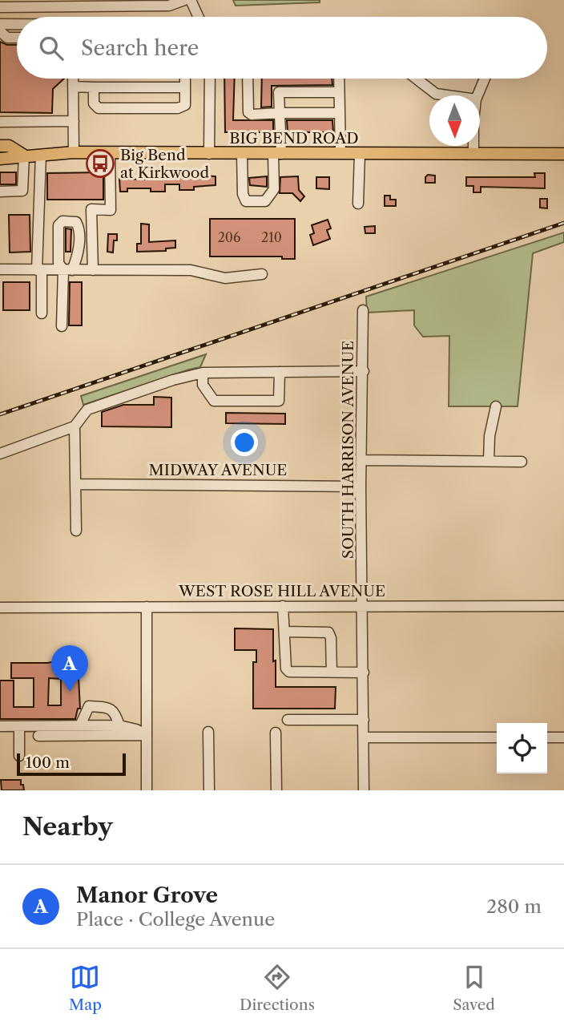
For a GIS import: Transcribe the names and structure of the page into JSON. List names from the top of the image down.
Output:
{
  "streets": {
    "main road": ["BIG BEND ROAD"],
    "street": ["SOUTH HARRISON AVENUE", "MIDWAY AVENUE", "WEST ROSE HILL AVENUE"]
  },
  "crossings": [
    ["SOUTH HARRISON AVENUE", "MIDWAY AVENUE"],
    ["SOUTH HARRISON AVENUE", "WEST ROSE HILL AVENUE"]
  ],
  "places": {
    "bus stop": ["Big Bend at Kirkwood"]
  },
  "house_numbers": ["206", "210"],
  "scale_bar": "100 m",
  "north": "bottom",
  "page": {
    "search": "Search here",
    "pins": "A",
    "scale": "100 m",
    "heading": "Nearby",
    "list": [
      {
        "mark": "A",
        "name": "Manor Grove",
        "note": "Place · College Avenue",
        "value": "280 m"
      }
    ],
    "nav": ["Map", "Directions", "Saved"]
  }
}
